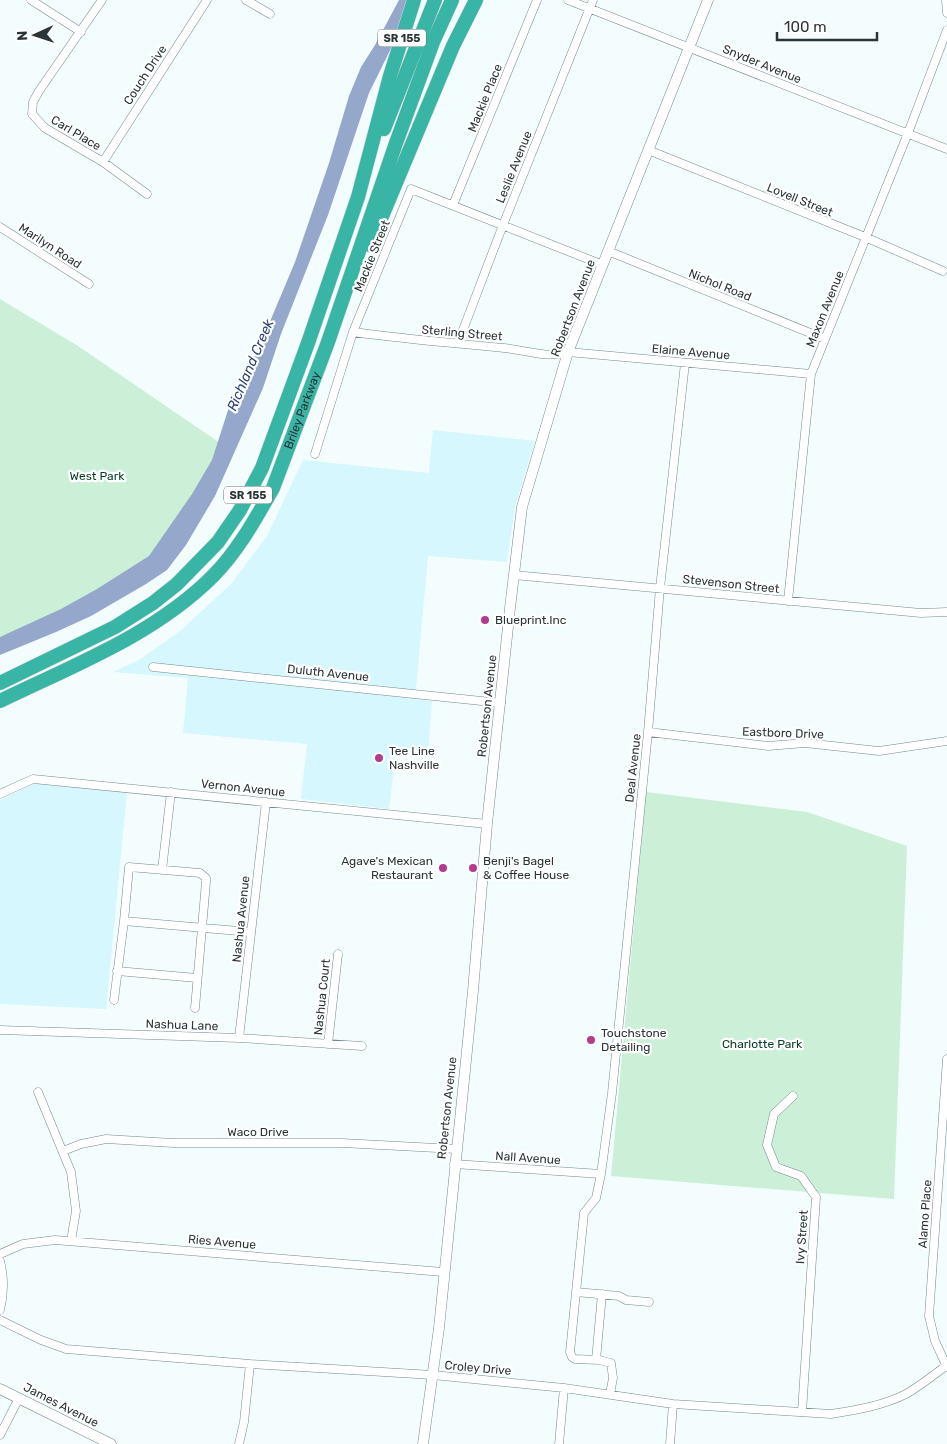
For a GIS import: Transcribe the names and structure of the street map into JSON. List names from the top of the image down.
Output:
{
  "streets": {
    "highway": ["SR 155", "Briley Parkway"],
    "street": [
      "Snyder Avenue",
      "Couch Drive",
      "Mackie Place",
      "Carl Place",
      "Leslie Avenue",
      "Lovell Street",
      "Marilyn Road",
      "Mackie Street",
      "Nichol Road",
      "Robertson Avenue",
      "Maxon Avenue",
      "Sterling Street",
      "Elaine Avenue",
      "Stevenson Street",
      "Duluth Avenue",
      "Eastboro Drive",
      "Deal Avenue",
      "Vernon Avenue",
      "Nashua Avenue",
      "Nashua Court",
      "Nashua Lane",
      "Waco Drive",
      "Nall Avenue",
      "Alamo Place",
      "Ivy Street",
      "Ries Avenue",
      "Croley Drive",
      "James Avenue"
    ]
  },
  "crossings": [
    ["Snyder Avenue", "Leslie Avenue"],
    ["Snyder Avenue", "Robertson Avenue"],
    ["Snyder Avenue", "Maxon Avenue"],
    ["Couch Drive", "Carl Place"],
    ["Mackie Place", "Mackie Street"],
    ["Leslie Avenue", "Sterling Street"],
    ["Lovell Street", "Robertson Avenue"],
    ["Lovell Street", "Maxon Avenue"],
    ["Mackie Street", "Sterling Street"],
    ["Nichol Road", "Robertson Avenue"],
    ["Nichol Road", "Maxon Avenue"],
    ["Robertson Avenue", "Sterling Street"],
    ["Robertson Avenue", "Elaine Avenue"],
    ["Robertson Avenue", "Stevenson Street"],
    ["Robertson Avenue", "Duluth Avenue"],
    ["Robertson Avenue", "Vernon Avenue"],
    ["Robertson Avenue", "Waco Drive"],
    ["Robertson Avenue", "Nall Avenue"],
    ["Robertson Avenue", "Ries Avenue"],
    ["Robertson Avenue", "Croley Drive"],
    ["Maxon Avenue", "Elaine Avenue"],
    ["Maxon Avenue", "Stevenson Street"],
    ["Sterling Street", "Elaine Avenue"],
    ["Elaine Avenue", "Deal Avenue"],
    ["Stevenson Street", "Deal Avenue"],
    ["Eastboro Drive", "Deal Avenue"],
    ["Deal Avenue", "Nall Avenue"],
    ["Vernon Avenue", "Nashua Avenue"],
    ["Nashua Avenue", "Nashua Lane"],
    ["Nashua Court", "Nashua Lane"],
    ["Alamo Place", "Croley Drive"],
    ["Ivy Street", "Croley Drive"]
  ],
  "water": ["Richland Creek"],
  "parks": ["West Park", "Charlotte Park"],
  "places": [
    "Blueprint.Inc",
    "Tee Line Nashville",
    "Agave's Mexican Restaurant",
    "Benji's Bagel & Coffee House",
    "Touchstone Detailing"
  ],
  "scale_bar": "100 m",
  "north": "left"
}
